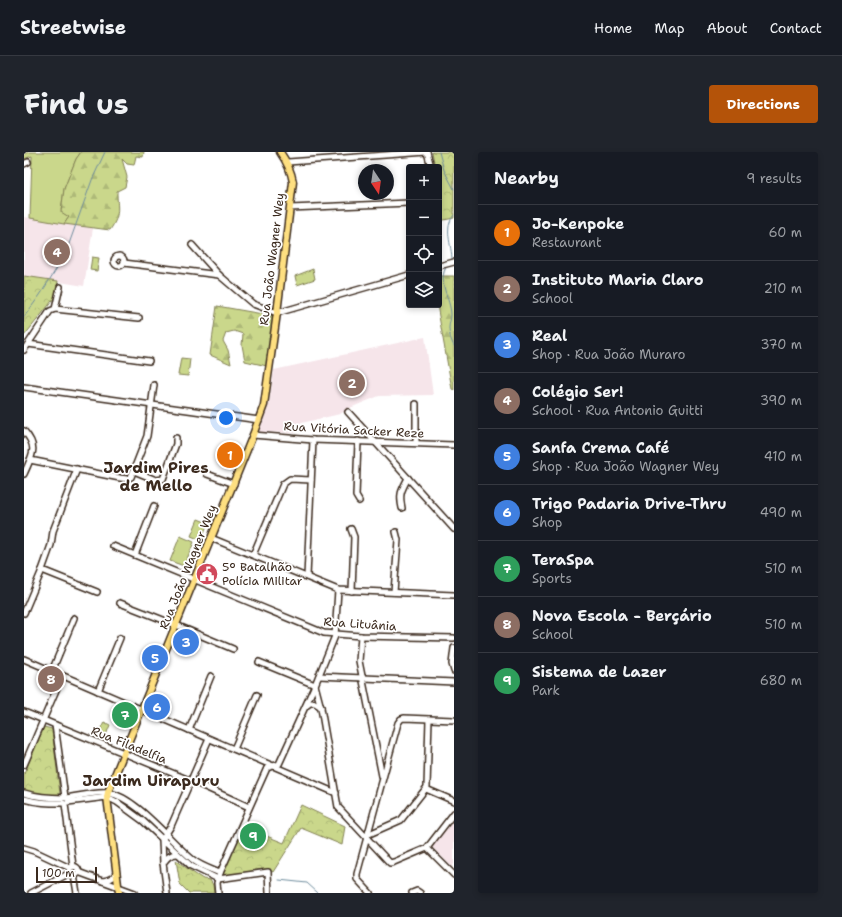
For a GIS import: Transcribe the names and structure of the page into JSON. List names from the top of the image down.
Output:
{
  "streets": {
    "main road": ["Rua João Wagner Wey"],
    "street": ["Rua Vitória Sacker Reze", "Rua Lituânia", "Rua Filadelfia"]
  },
  "crossings": [
    ["Rua João Wagner Wey", "Rua Vitória Sacker Reze"],
    ["Rua João Wagner Wey", "Rua Lituânia"],
    ["Rua João Wagner Wey", "Rua Filadelfia"]
  ],
  "districts": ["Jardim Pires de Mello", "Jardim Uirapuru"],
  "places": {
    "public building": ["5º Batalhão Polícia Militar"]
  },
  "scale_bar": "100 m",
  "north": "bottom",
  "page": {
    "header": "Streetwise",
    "nav": [
      "Home",
      "Map",
      "About",
      "Contact"
    ],
    "title": "Find us",
    "buttons": "Directions",
    "heading": ["Nearby", "9 results"],
    "map_buttons": ["+", "−"],
    "list": [
      {
        "mark": "1",
        "name": "Jo-Kenpoke",
        "note": "Restaurant",
        "value": "60 m"
      },
      {
        "mark": "2",
        "name": "Instituto Maria Claro",
        "note": "School",
        "value": "210 m"
      },
      {
        "mark": "3",
        "name": "Real",
        "note": "Shop · Rua João Muraro",
        "value": "370 m"
      },
      {
        "mark": "4",
        "name": "Colégio Ser!",
        "note": "School · Rua Antonio Guitti",
        "value": "390 m"
      },
      {
        "mark": "5",
        "name": "Sanfa Crema Café",
        "note": "Shop · Rua João Wagner Wey",
        "value": "410 m"
      },
      {
        "mark": "6",
        "name": "Trigo Padaria Drive-Thru",
        "note": "Shop",
        "value": "490 m"
      },
      {
        "mark": "7",
        "name": "TeraSpa",
        "note": "Sports",
        "value": "510 m"
      },
      {
        "mark": "8",
        "name": "Nova Escola - Berçário",
        "note": "School",
        "value": "510 m"
      },
      {
        "mark": "9",
        "name": "Sistema de Lazer",
        "note": "Park",
        "value": "680 m"
      }
    ],
    "pins": [
      "4",
      "2",
      "1",
      "3",
      "5",
      "8",
      "6",
      "7",
      "9"
    ],
    "scale": "100 m"
  }
}
